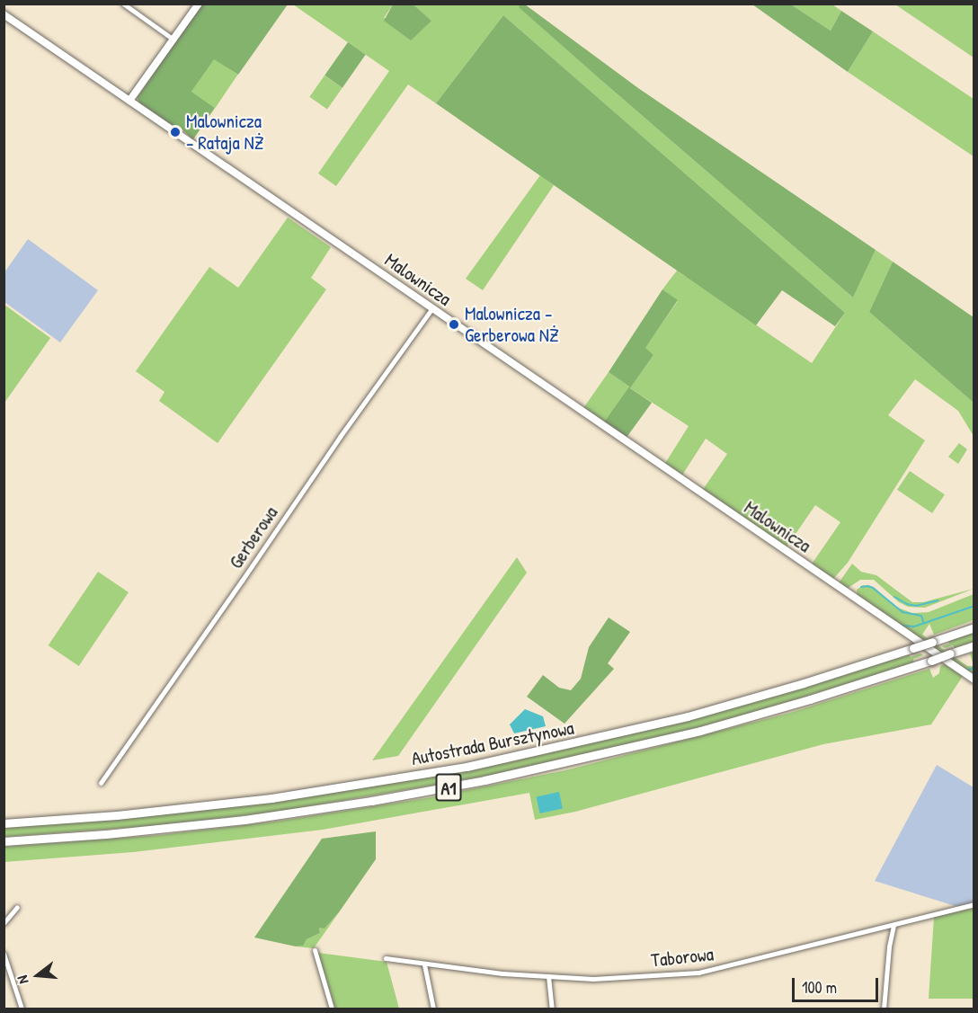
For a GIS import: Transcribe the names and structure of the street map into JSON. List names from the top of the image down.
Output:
{
  "streets": {
    "highway": ["Autostrada Bursztynowa", "A1"],
    "street": ["Malownicza", "Gerberowa", "Taborowa"]
  },
  "crossings": [
    ["Malownicza", "Gerberowa"]
  ],
  "places": ["Malownicza - Rataja NŻ", "Malownicza - Gerberowa NŻ"],
  "scale_bar": "100 m",
  "north": "left"
}
